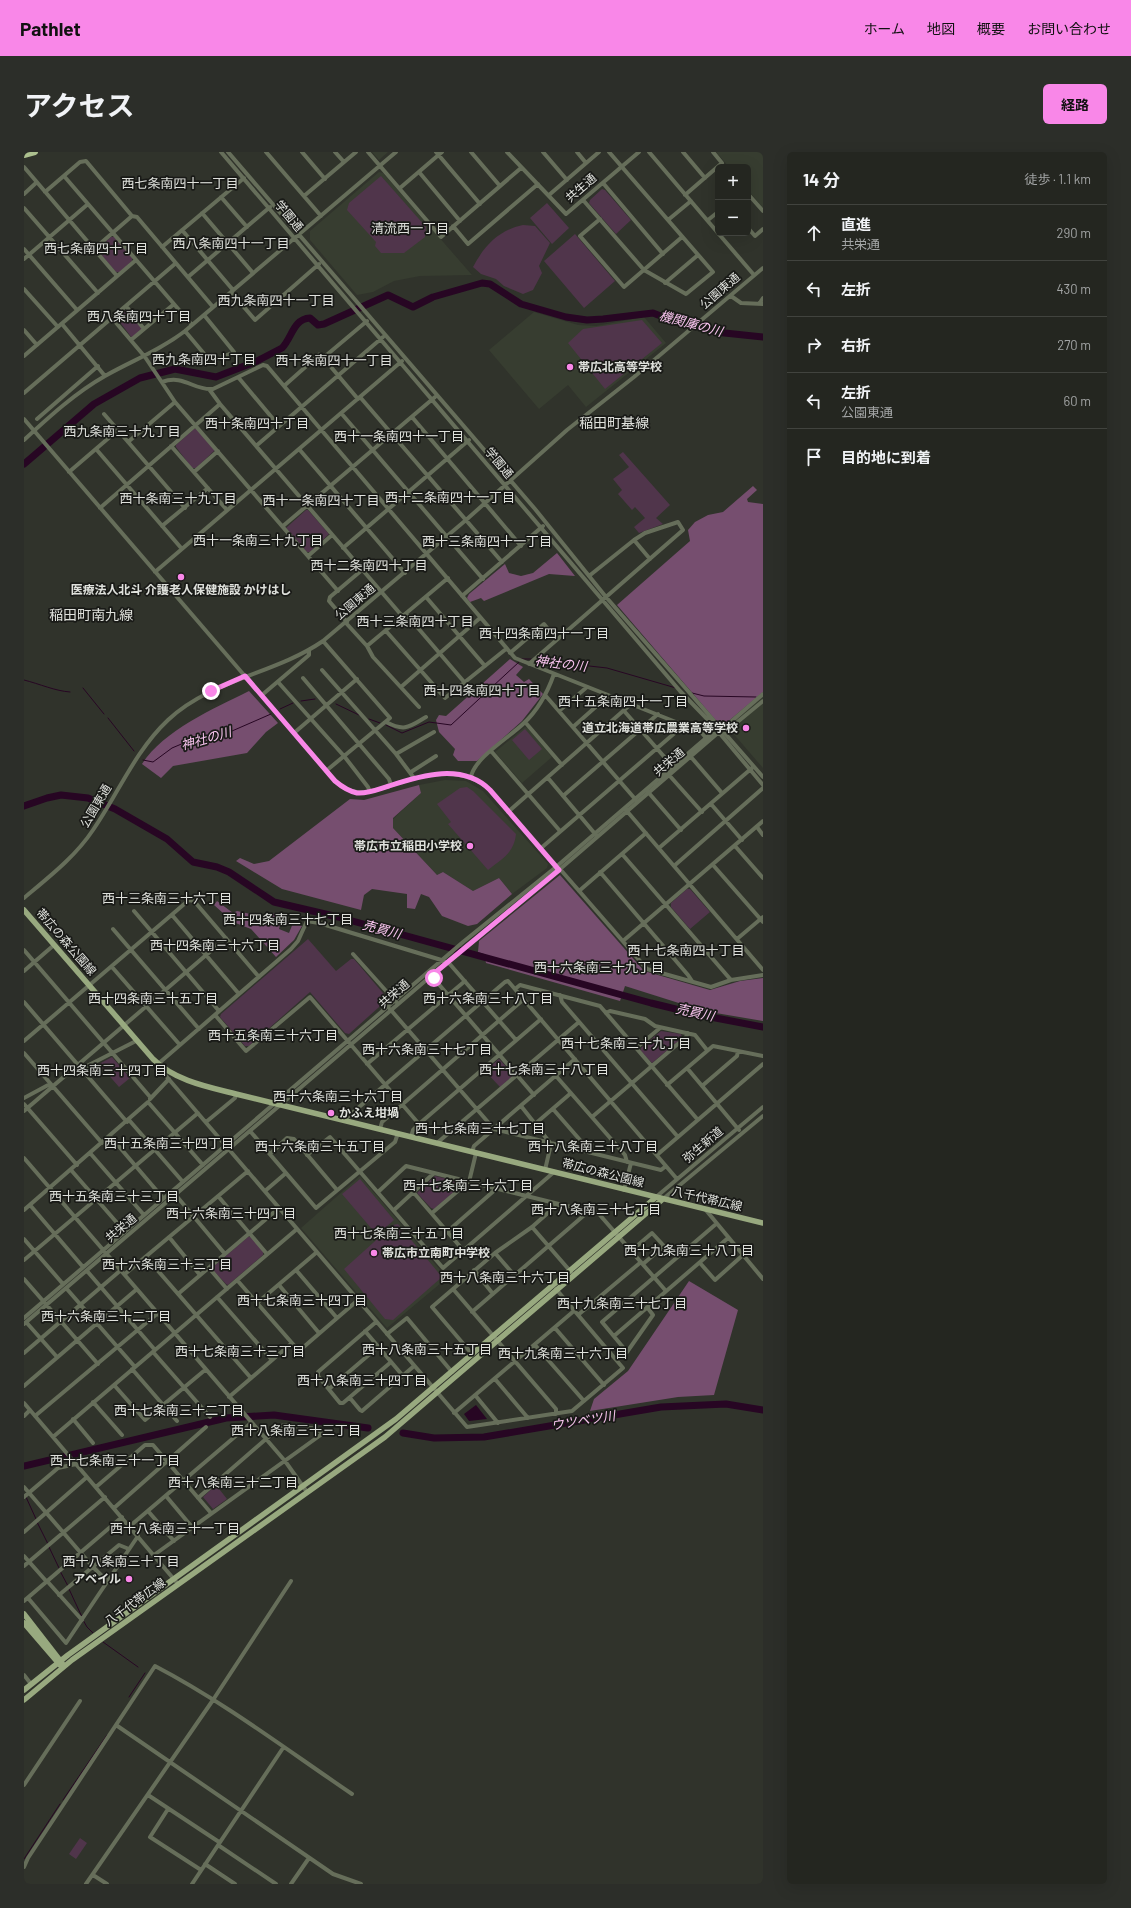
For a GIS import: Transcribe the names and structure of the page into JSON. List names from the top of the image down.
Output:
{
  "streets": {
    "main road": ["帯広の森公園線", "八千代帯広線"],
    "street": [
      "共生通",
      "学園通",
      "公園東通",
      "共栄通",
      "弥生新道"
    ]
  },
  "crossings": [
    ["学園通", "公園東通"],
    ["学園通", "共栄通"],
    ["共栄通", "帯広の森公園線"],
    ["帯広の森公園線", "弥生新道"],
    ["帯広の森公園線", "八千代帯広線"],
    ["弥生新道", "八千代帯広線"]
  ],
  "districts": [
    "西七条南四十一丁目",
    "清流西一丁目",
    "西八条南四十一丁目",
    "西七条南四十丁目",
    "西九条南四十一丁目",
    "西八条南四十丁目",
    "西九条南四十丁目",
    "西十条南四十一丁目",
    "西十条南四十丁目",
    "稲田町基線",
    "西九条南三十九丁目",
    "西十一条南四十一丁目",
    "西十二条南四十一丁目",
    "西十条南三十九丁目",
    "西十一条南四十丁目",
    "西十一条南三十九丁目",
    "西十三条南四十一丁目",
    "西十二条南四十丁目",
    "稲田町南九線",
    "西十三条南四十丁目",
    "西十四条南四十一丁目",
    "西十四条南四十丁目",
    "西十五条南四十一丁目",
    "西十三条南三十六丁目",
    "西十四条南三十七丁目",
    "西十四条南三十六丁目",
    "西十七条南四十丁目",
    "西十六条南三十九丁目",
    "西十四条南三十五丁目",
    "西十六条南三十八丁目",
    "西十五条南三十六丁目",
    "西十七条南三十九丁目",
    "西十六条南三十七丁目",
    "西十七条南三十八丁目",
    "西十四条南三十四丁目",
    "西十六条南三十六丁目",
    "西十七条南三十七丁目",
    "西十五条南三十四丁目",
    "西十六条南三十五丁目",
    "西十八条南三十八丁目",
    "西十七条南三十六丁目",
    "西十五条南三十三丁目",
    "西十八条南三十七丁目",
    "西十六条南三十四丁目",
    "西十七条南三十五丁目",
    "西十九条南三十八丁目",
    "西十六条南三十三丁目",
    "西十八条南三十六丁目",
    "西十七条南三十四丁目",
    "西十九条南三十七丁目",
    "西十六条南三十二丁目",
    "西十八条南三十五丁目",
    "西十七条南三十三丁目",
    "西十九条南三十六丁目",
    "西十八条南三十四丁目",
    "西十七条南三十二丁目",
    "西十八条南三十三丁目",
    "西十七条南三十一丁目",
    "西十八条南三十二丁目",
    "西十八条南三十一丁目",
    "西十八条南三十丁目"
  ],
  "water": [
    "機関庫の川",
    "神社の川",
    "売買川",
    "ウツベツ川"
  ],
  "places": [
    "帯広北高等学校",
    "医療法人北斗 介護老人保健施設 かけはし",
    "道立北海道帯広農業高等学校",
    "帯広市立稲田小学校",
    "かふえ坩堝",
    "帯広市立南町中学校",
    "アベイル"
  ],
  "page": {
    "header": "Pathlet",
    "nav": [
      "ホーム",
      "地図",
      "概要",
      "お問い合わせ"
    ],
    "title": "アクセス",
    "buttons": "経路",
    "heading": ["14 分", "徒歩 · 1.1 km"],
    "map_buttons": ["+", "−"],
    "list": [
      ["直進", "共栄通", "290 m"],
      ["左折", "430 m"],
      ["右折", "270 m"],
      ["左折", "公園東通", "60 m"],
      "目的地に到着"
    ]
  }
}
